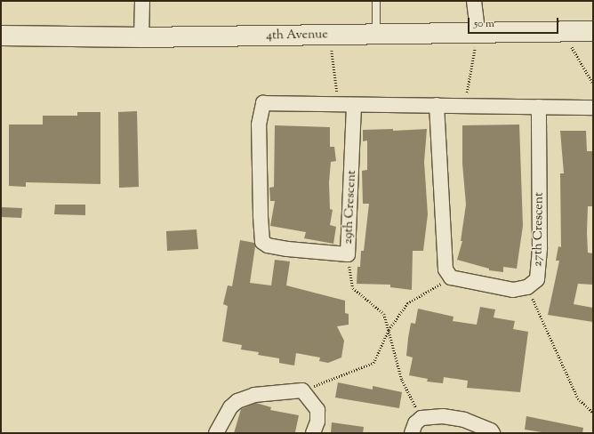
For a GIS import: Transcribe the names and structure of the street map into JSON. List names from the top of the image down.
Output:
{
  "streets": {
    "street": ["4th Avenue", "29th Crescent", "27th Crescent"]
  },
  "scale_bar": "50 m"
}
